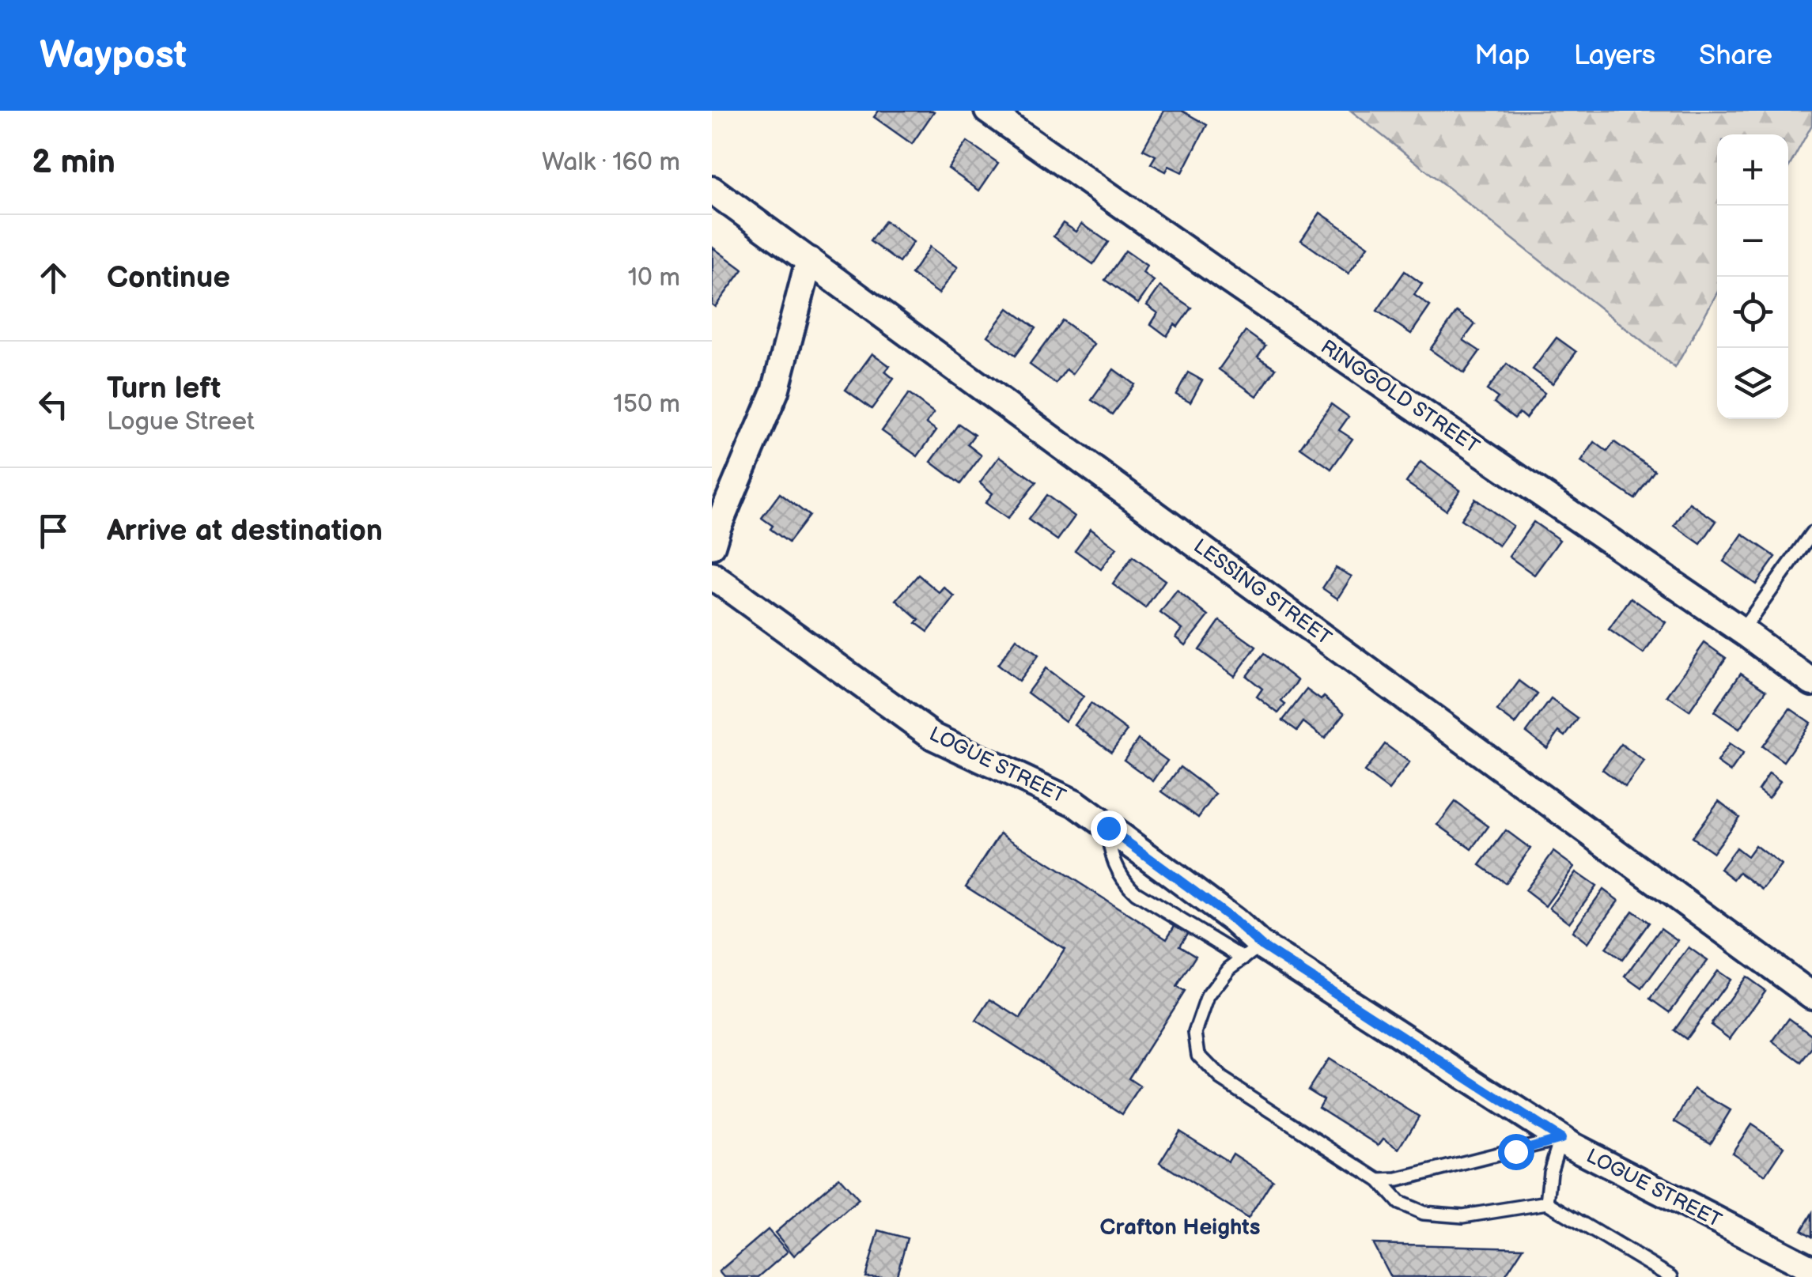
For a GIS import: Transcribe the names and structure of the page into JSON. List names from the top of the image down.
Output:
{
  "streets": {
    "street": ["RINGGOLD STREET", "LESSING STREET", "LOGUE STREET"]
  },
  "districts": ["Crafton Heights"],
  "page": {
    "header": "Waypost",
    "nav": ["Map", "Layers", "Share"],
    "heading": ["2 min", "Walk · 160 m"],
    "map_buttons": ["+", "−"],
    "list": [
      ["Continue", "10 m"],
      ["Turn left", "Logue Street", "150 m"],
      "Arrive at destination"
    ]
  }
}
